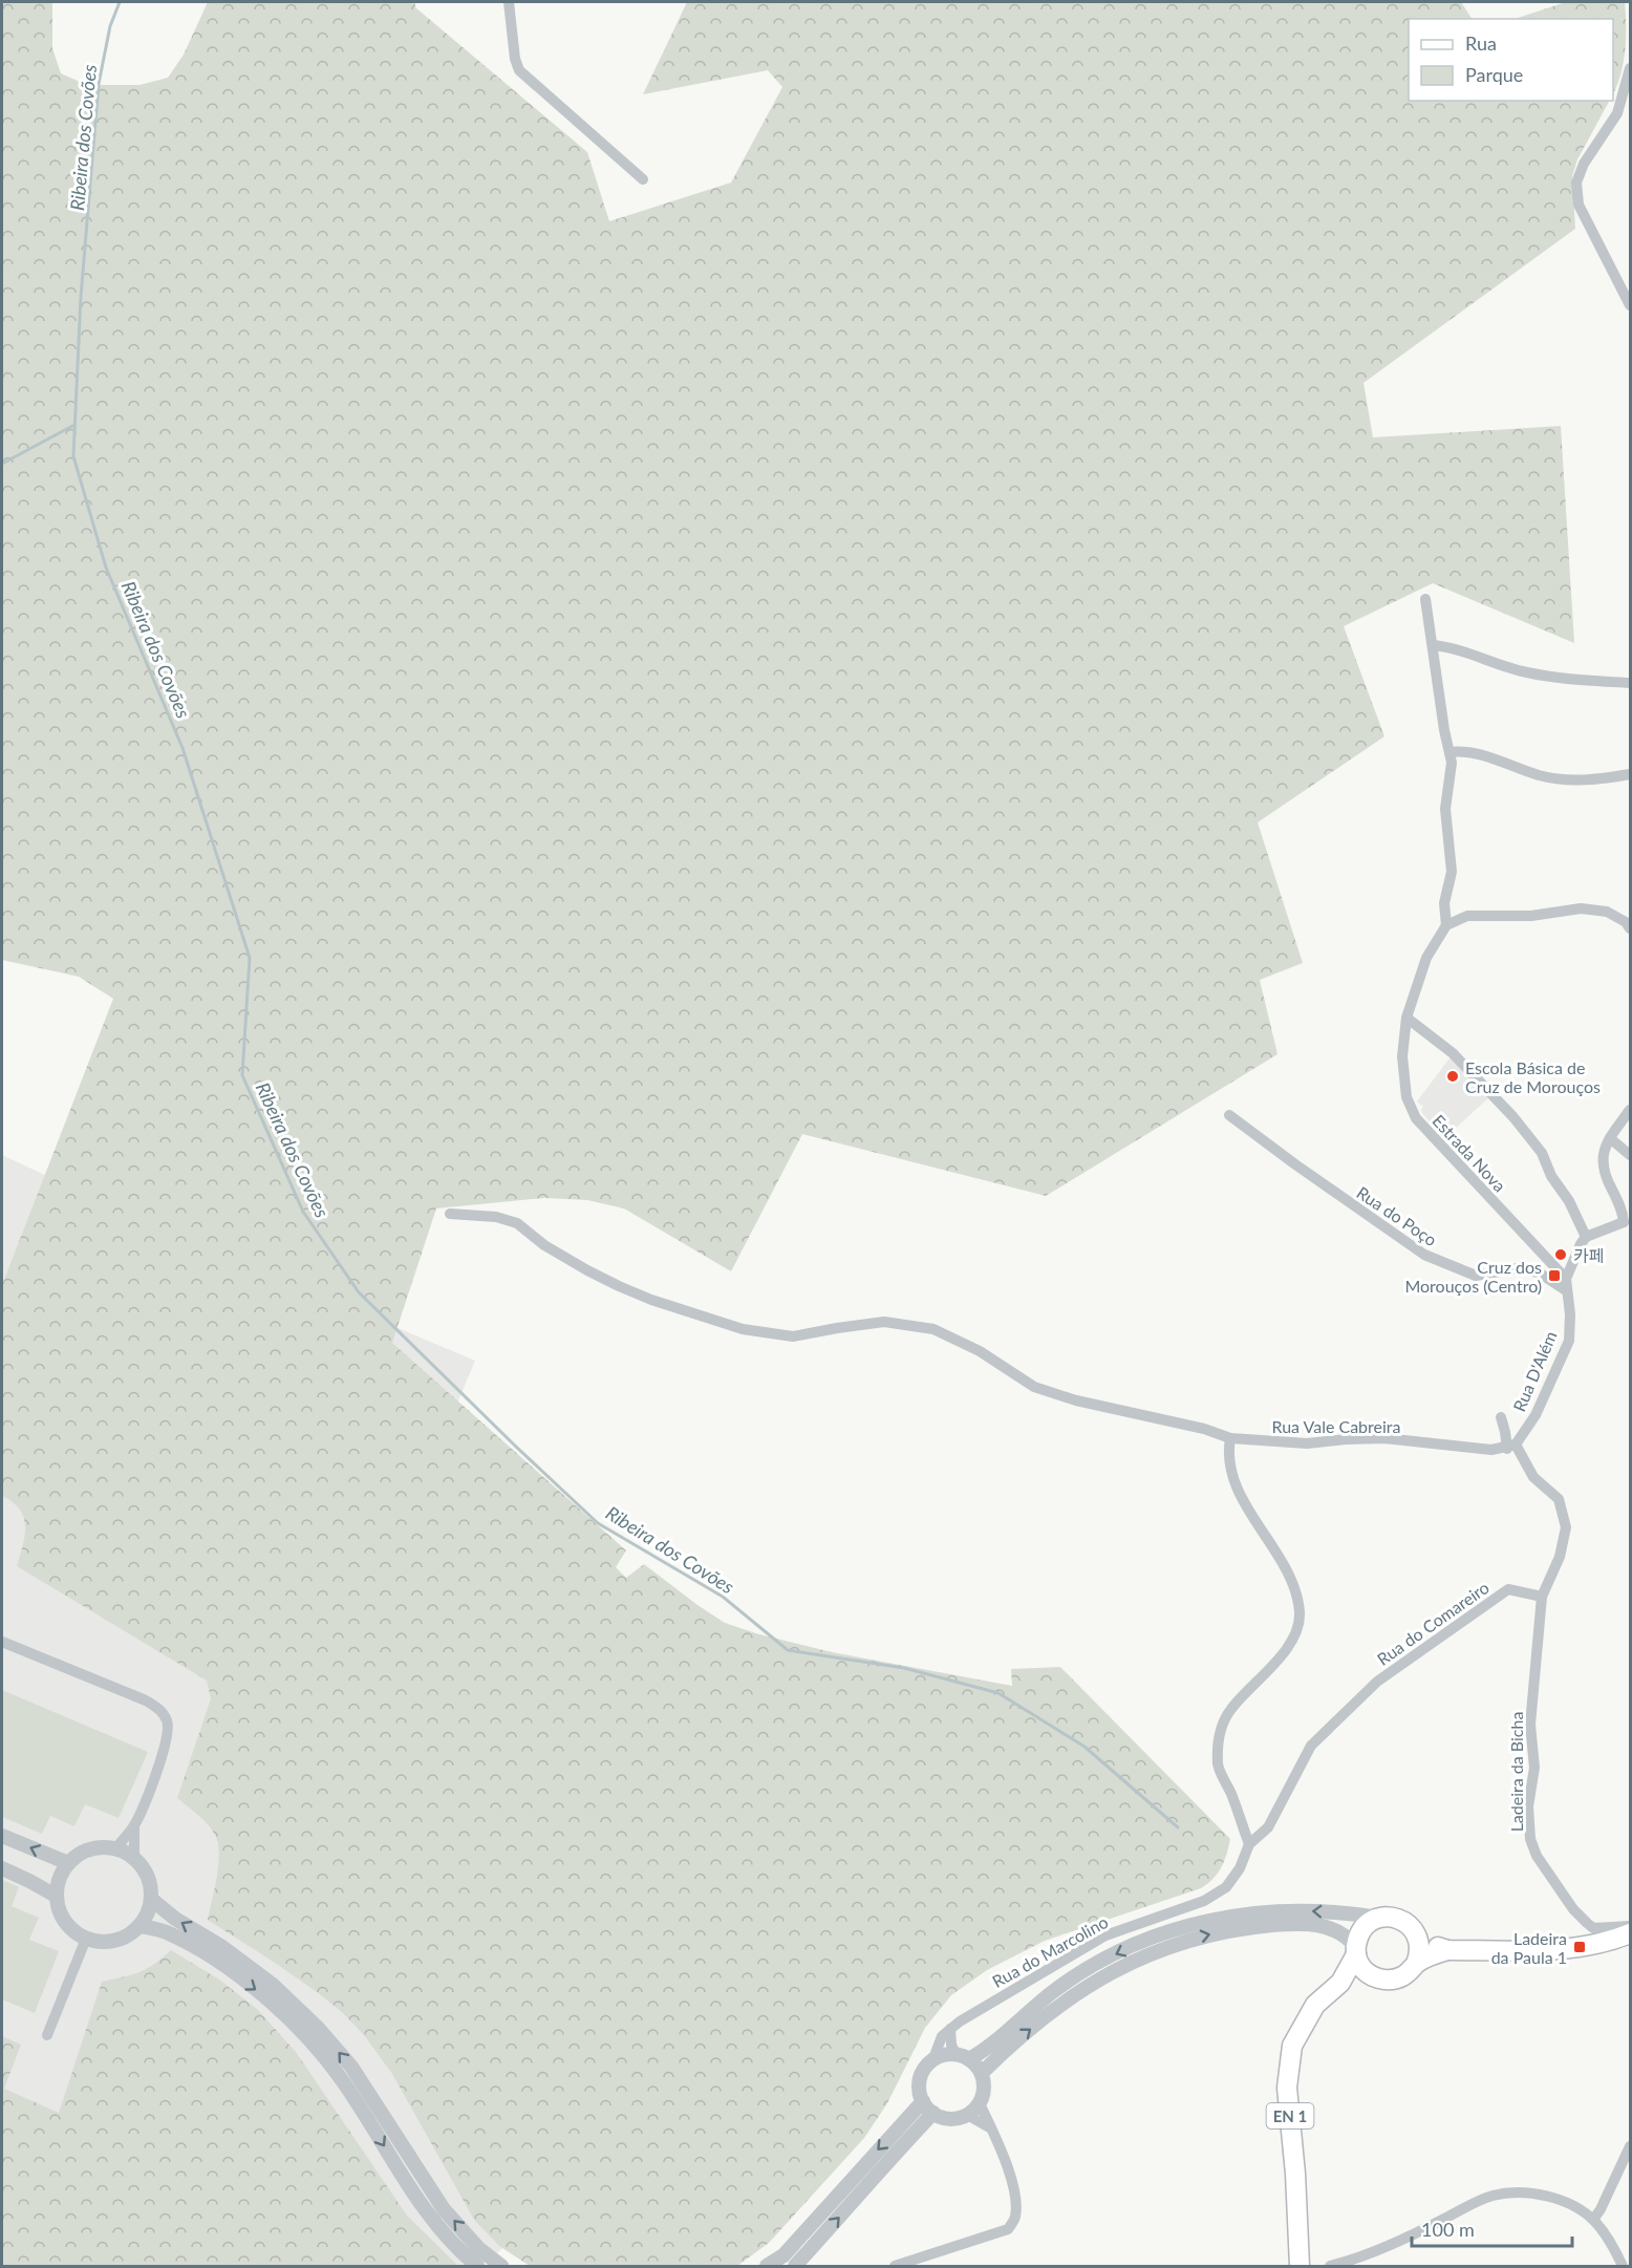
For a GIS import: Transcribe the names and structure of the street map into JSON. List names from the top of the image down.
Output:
{
  "streets": {
    "main road": ["EN 1"],
    "street": [
      "Estrada Nova",
      "Rua do Poço",
      "Rua D'Além",
      "Rua Vale Cabreira",
      "Rua do Comareiro",
      "Ladeira da Bicha",
      "Rua do Marcolino"
    ]
  },
  "crossings": [
    ["Estrada Nova", "Rua do Poço"],
    ["Estrada Nova", "Rua D'Além"],
    ["Rua do Poço", "Rua D'Além"],
    ["Rua D'Além", "Rua Vale Cabreira"],
    ["Rua do Comareiro", "Ladeira da Bicha"],
    ["Rua do Comareiro", "Rua do Marcolino"]
  ],
  "water": ["Ribeira dos Covões"],
  "places": {
    "other": ["Escola Básica de Cruz de Morouços", "카페"],
    "transit": ["Cruz dos Morouços (Centro)", "Ladeira da Paula 1"]
  },
  "legend": ["Rua", "Parque"],
  "scale_bar": "100 m"
}
